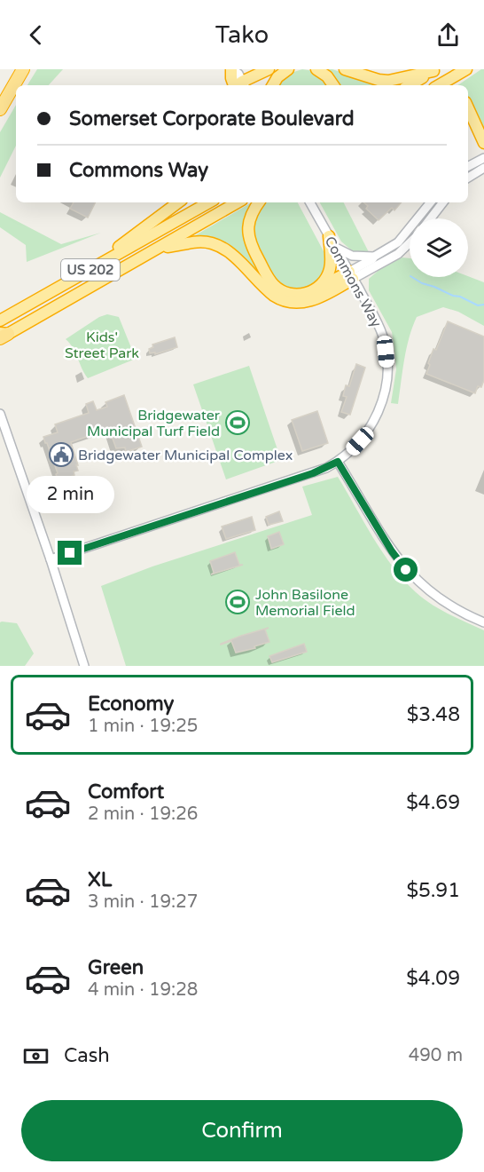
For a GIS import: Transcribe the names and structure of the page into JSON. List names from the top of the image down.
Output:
{
  "streets": {
    "highway": ["US 202"],
    "street": ["Commons Way"]
  },
  "parks": ["Kids' Street Park"],
  "places": {
    "sports": ["Bridgewater Municipal Turf Field", "John Basilone Memorial Field"],
    "public building": ["Bridgewater Municipal Complex"]
  },
  "page": {
    "header": "Tako",
    "banner": ["Somerset Corporate Boulevard", "Commons Way"],
    "bubble": "2 min",
    "list": [
      {
        "name": "Economy",
        "note": "1 min · 19:25",
        "value": "$3.48"
      },
      {
        "name": "Comfort",
        "note": "2 min · 19:26",
        "value": "$4.69"
      },
      {
        "name": "XL",
        "note": "3 min · 19:27",
        "value": "$5.91"
      },
      {
        "name": "Green",
        "note": "4 min · 19:28",
        "value": "$4.09"
      }
    ],
    "pay": ["Cash", "490 m"],
    "buttons": "Confirm"
  }
}
